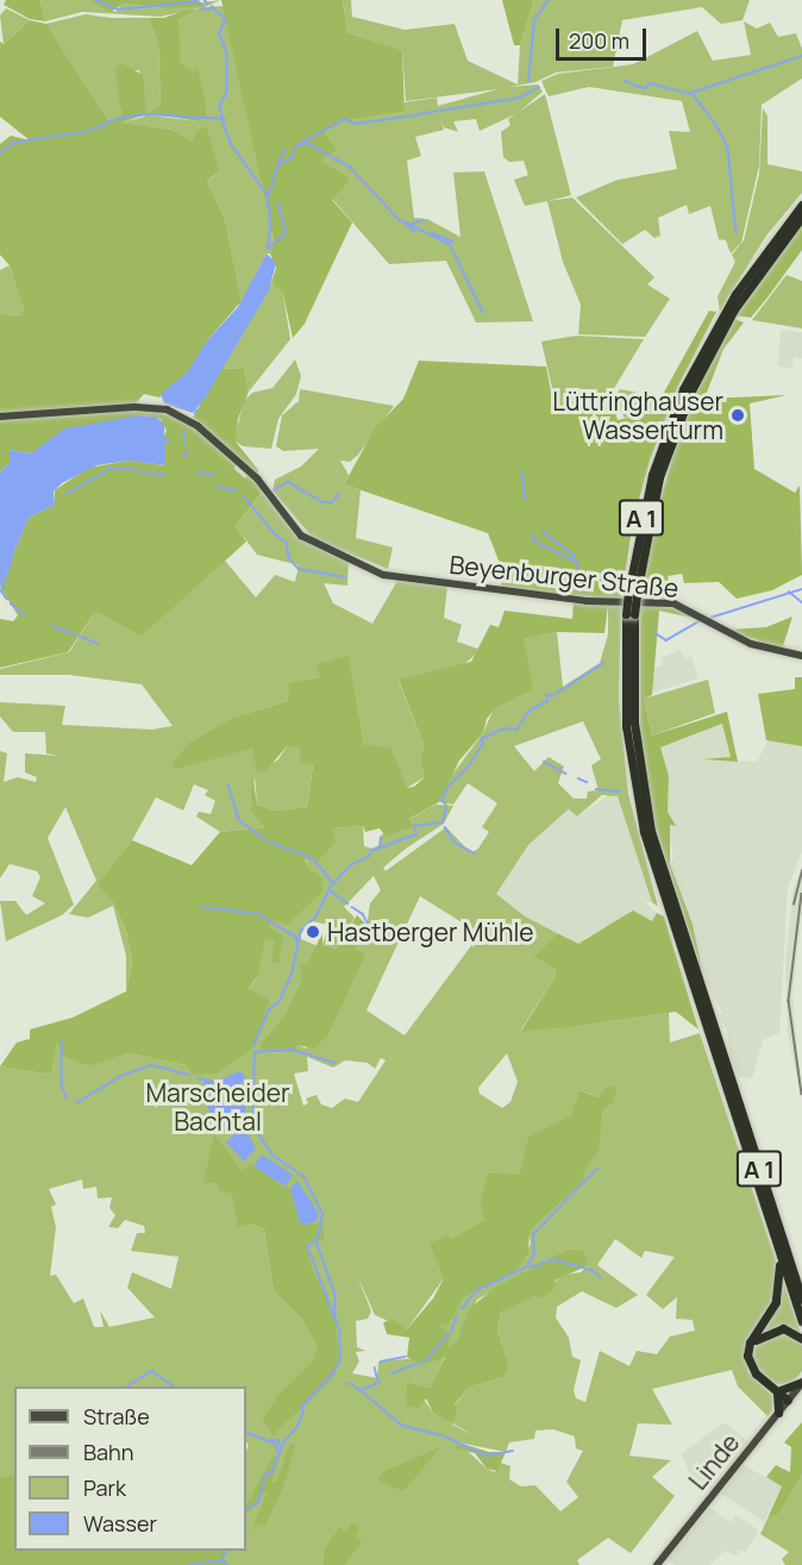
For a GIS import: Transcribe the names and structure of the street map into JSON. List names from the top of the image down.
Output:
{
  "streets": {
    "highway": ["A 1"],
    "main road": ["Beyenburger Straße", "Linde"]
  },
  "parks": ["Marscheider Bachtal"],
  "places": ["Lüttringhauser Wasserturm", "Hastberger Mühle"],
  "legend": [
    "Straße",
    "Bahn",
    "Park",
    "Wasser"
  ],
  "scale_bar": "200 m"
}
